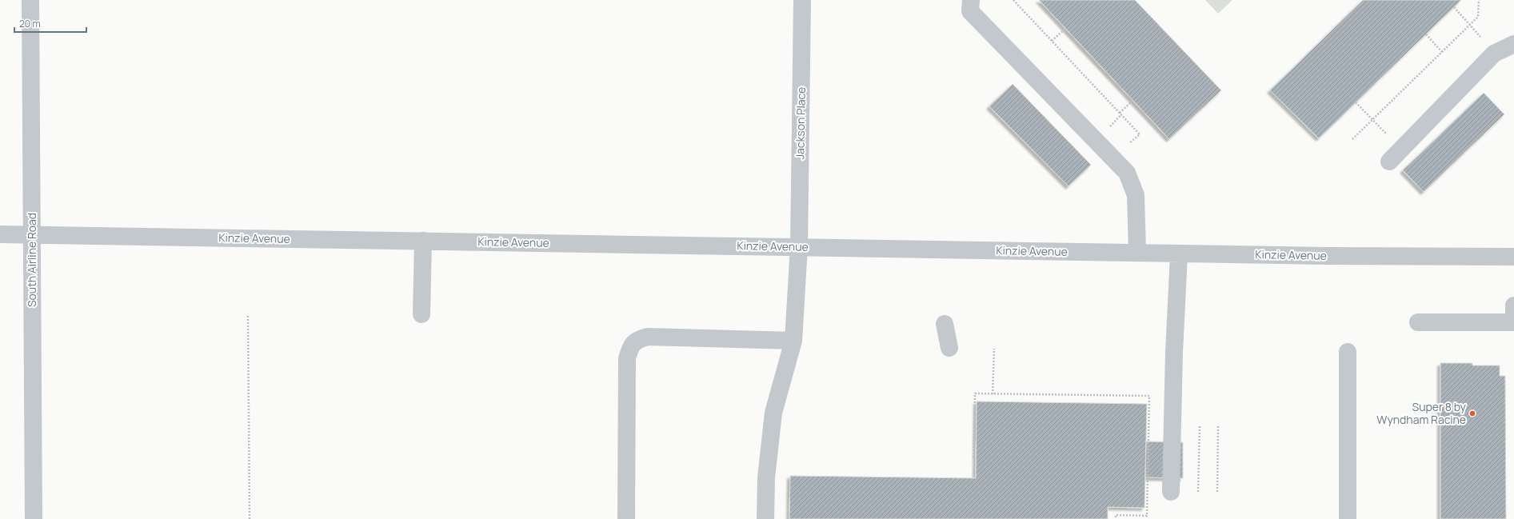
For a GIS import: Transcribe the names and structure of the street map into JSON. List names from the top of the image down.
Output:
{
  "streets": {
    "street": ["Jackson Place", "Kinzie Avenue", "South Airline Road"]
  },
  "crossings": [
    ["Jackson Place", "Kinzie Avenue"],
    ["Kinzie Avenue", "South Airline Road"]
  ],
  "places": ["Super 8 by Wyndham Racine"],
  "scale_bar": "20 m"
}
